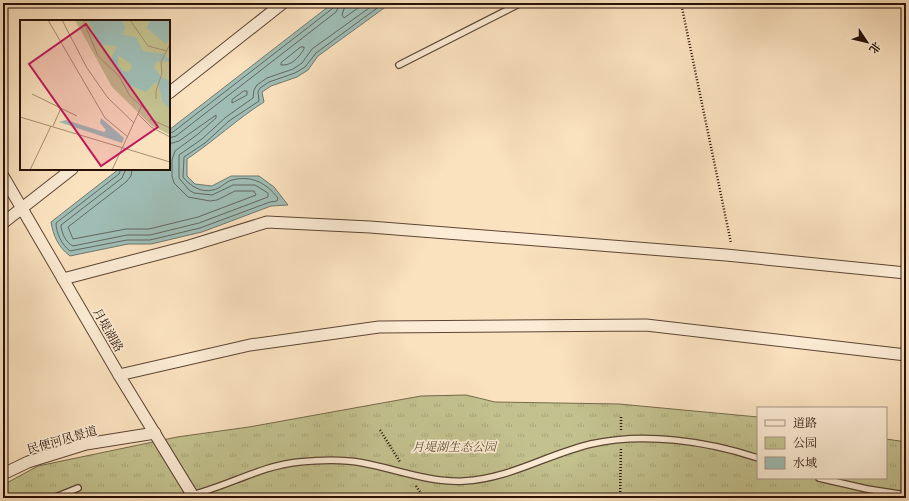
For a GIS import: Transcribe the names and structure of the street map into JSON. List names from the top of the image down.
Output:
{
  "streets": {
    "street": ["月堤湖路", "民便河风景道"]
  },
  "crossings": [
    ["月堤湖路", "民便河风景道"]
  ],
  "parks": ["月堤湖生态公园"],
  "legend": ["道路", "公园", "水域"],
  "north": "bottom right"
}
